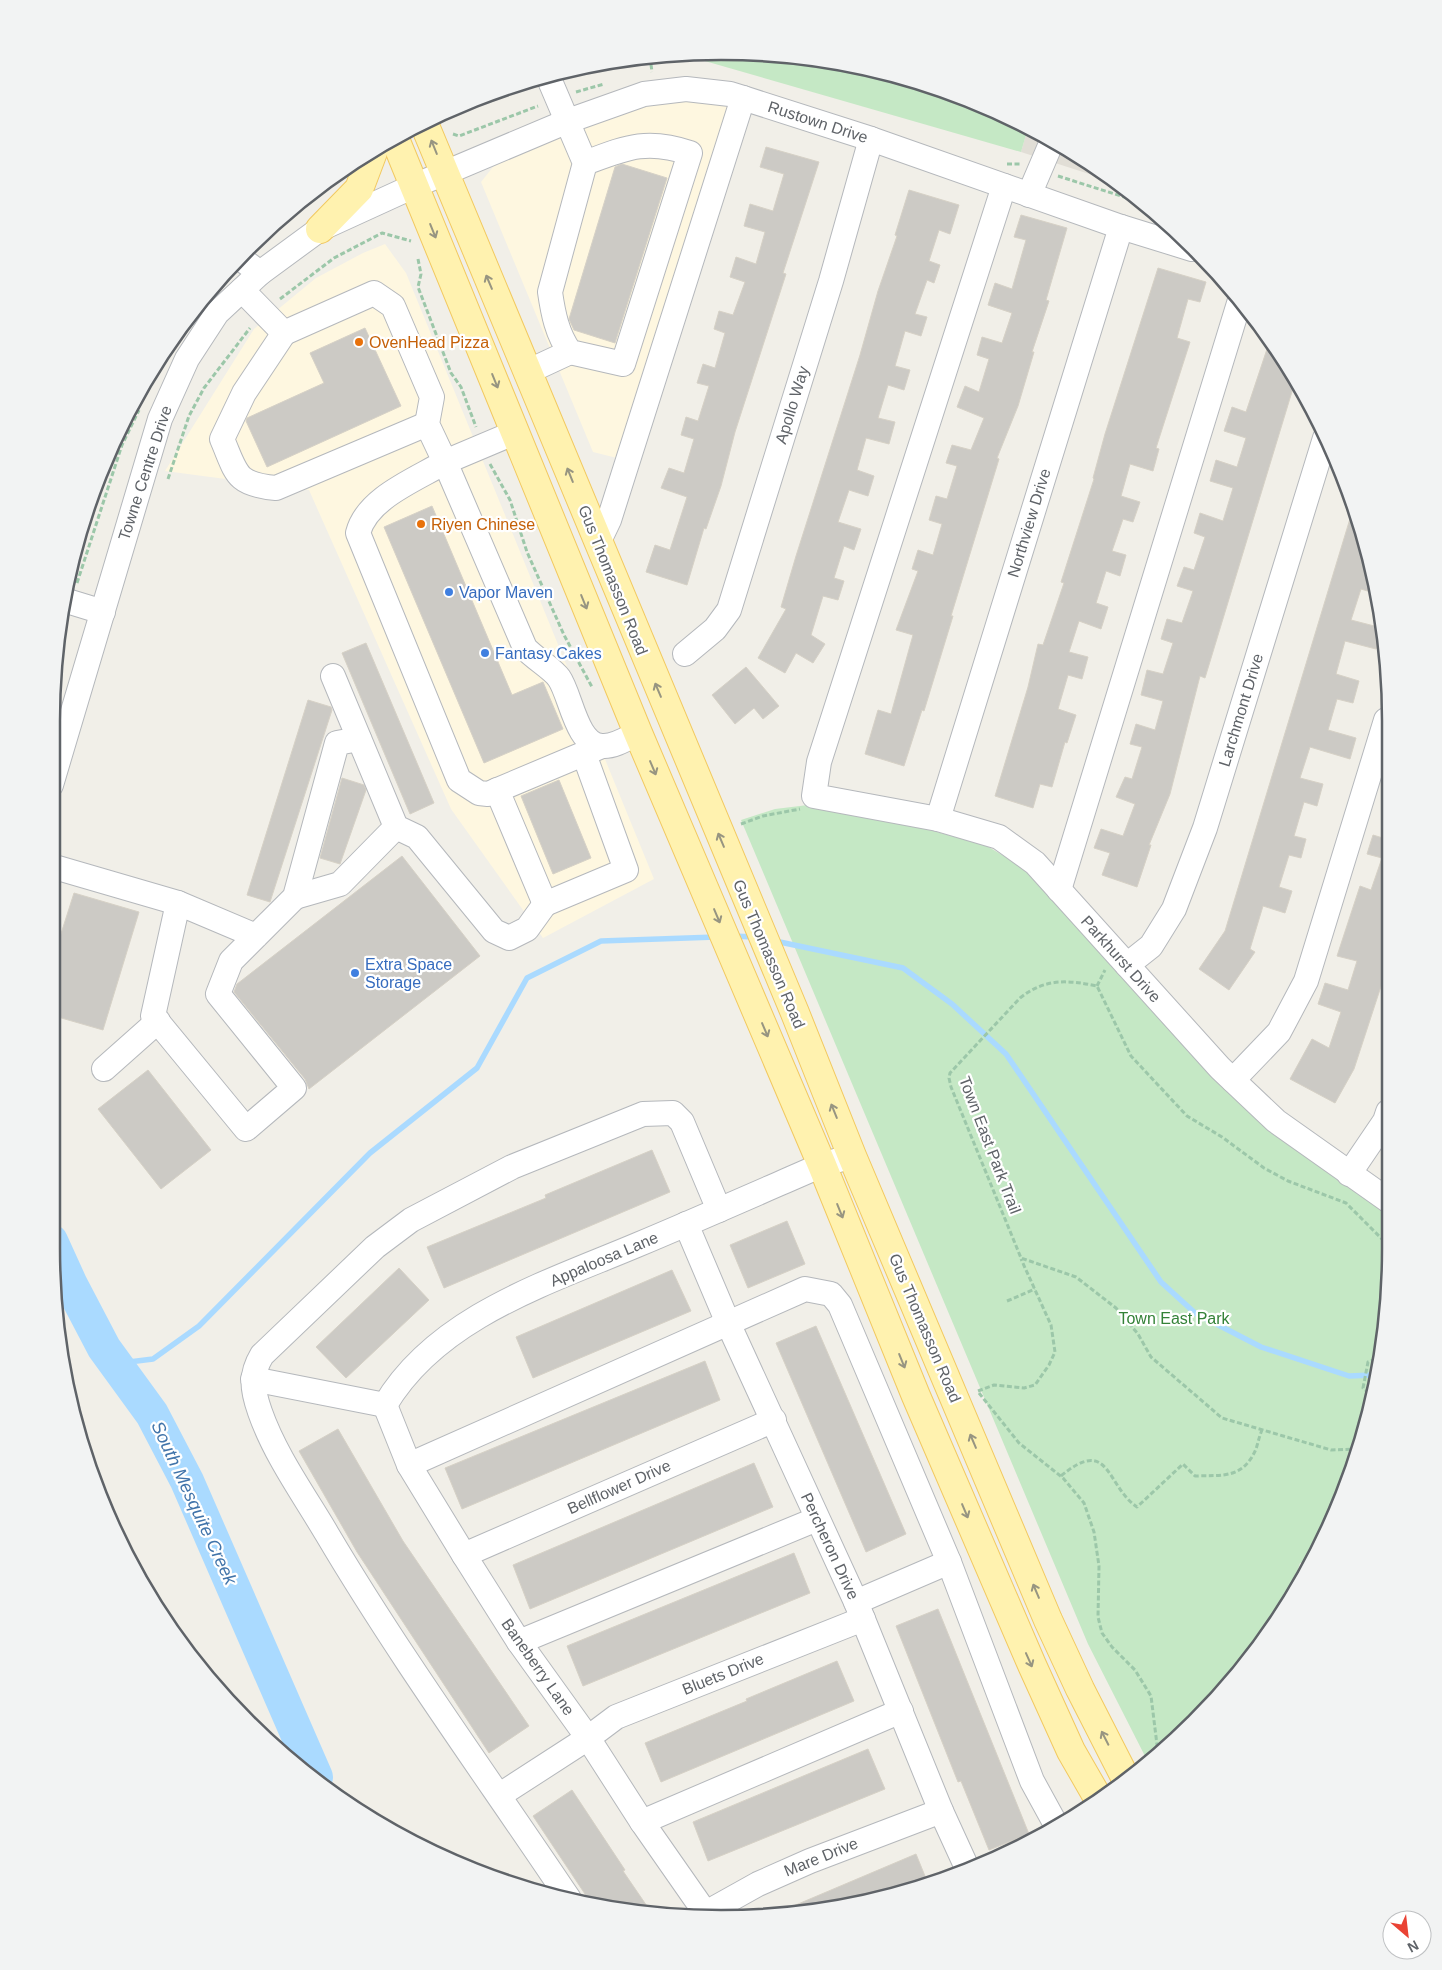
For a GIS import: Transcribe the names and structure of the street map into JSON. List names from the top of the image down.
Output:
{
  "streets": {
    "main road": ["Gus Thomasson Road"],
    "street": [
      "Rustown Drive",
      "Apollo Way",
      "Towne Centre Drive",
      "Northview Drive",
      "Larchmont Drive",
      "Parkhurst Drive",
      "Appaloosa Lane",
      "Bellflower Drive",
      "Percheron Drive",
      "Baneberry Lane",
      "Bluets Drive",
      "Mare Drive"
    ],
    "path": ["Town East Park Trail"]
  },
  "crossings": [
    ["Rustown Drive", "Apollo Way"],
    ["Rustown Drive", "Towne Centre Drive"],
    ["Rustown Drive", "Northview Drive"],
    ["Rustown Drive", "Gus Thomasson Road"],
    ["Towne Centre Drive", "Gus Thomasson Road"],
    ["Northview Drive", "Parkhurst Drive"],
    ["Gus Thomasson Road", "Appaloosa Lane"],
    ["Larchmont Drive", "Parkhurst Drive"],
    ["Appaloosa Lane", "Percheron Drive"],
    ["Appaloosa Lane", "Baneberry Lane"],
    ["Bellflower Drive", "Percheron Drive"],
    ["Bellflower Drive", "Baneberry Lane"],
    ["Percheron Drive", "Bluets Drive"],
    ["Percheron Drive", "Mare Drive"],
    ["Baneberry Lane", "Bluets Drive"]
  ],
  "water": ["South Mesquite Creek"],
  "parks": ["Town East Park"],
  "places": [
    "OvenHead Pizza",
    "Riyen Chinese",
    "Vapor Maven",
    "Fantasy Cakes",
    "Extra Space Storage"
  ],
  "north": "bottom right"
}
